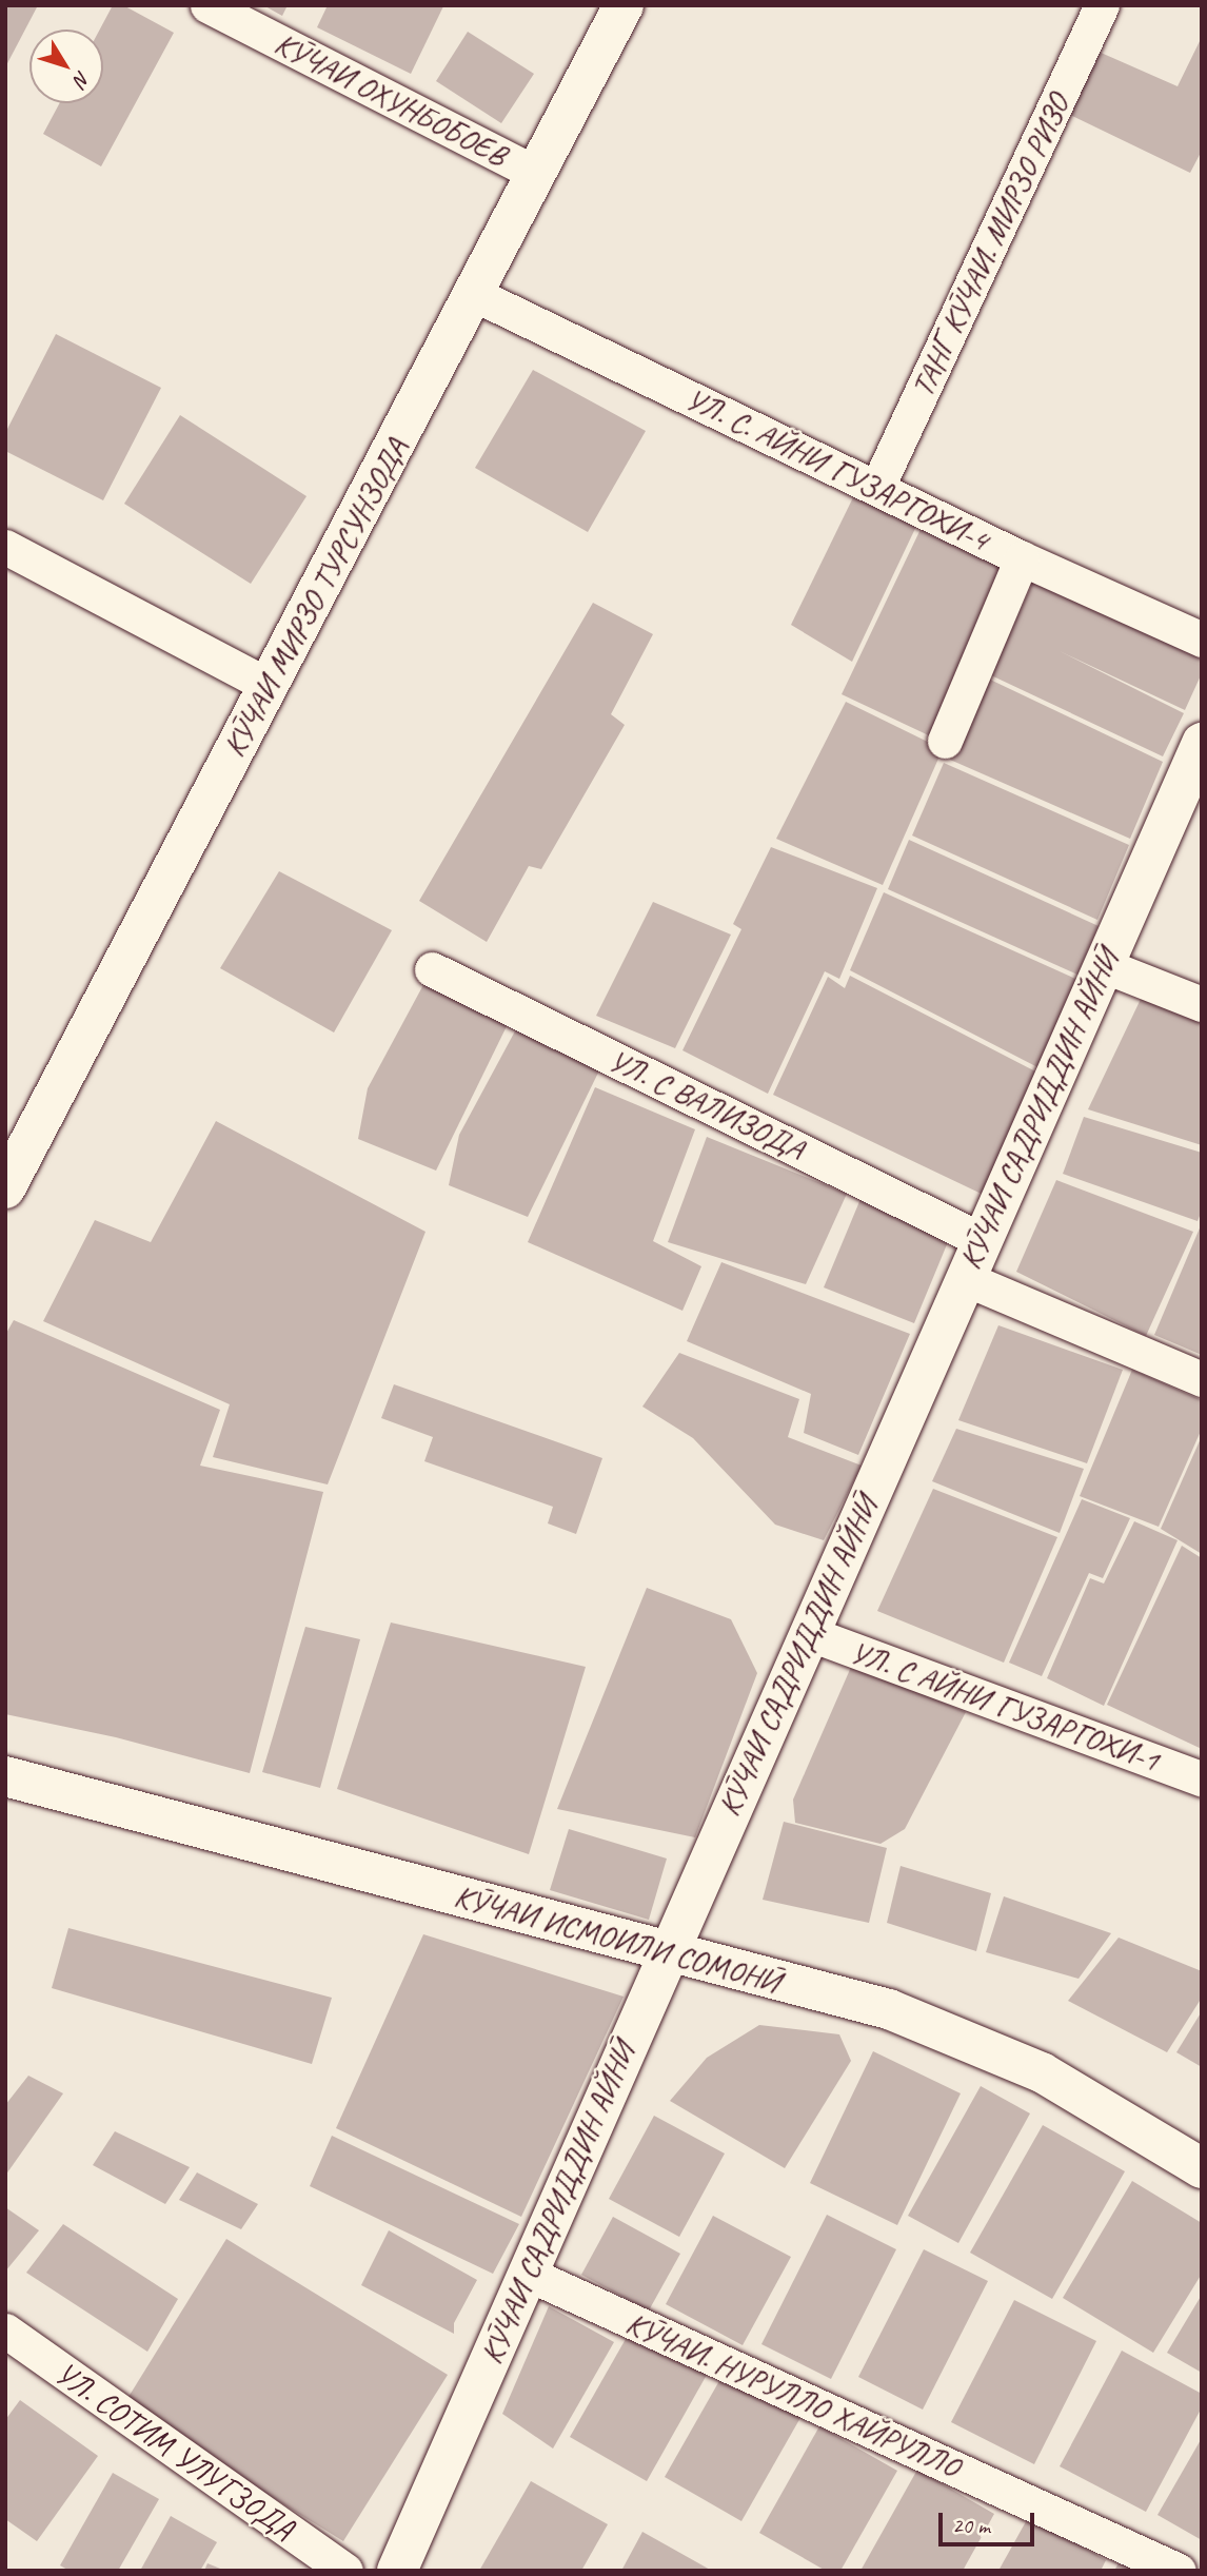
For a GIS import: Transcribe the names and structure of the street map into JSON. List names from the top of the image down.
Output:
{
  "streets": {
    "street": [
      "КӮЧАИ ОХУНБОБОЕВ",
      "ТАНГ КӮЧАИ. МИРЗО РИЗО",
      "УЛ. С. АЙНИ ГУЗАРГОХИ-4",
      "КӮЧАИ МИРЗО ТУРСУНЗОДА",
      "УЛ. С ВАЛИЗОДА",
      "КӮЧАИ САДРИДДИН АЙНӢ",
      "УЛ. С АЙНИ ГУЗАРГОХИ-1",
      "КӮЧАИ ИСМОИЛИ СОМОНӢ",
      "КӮЧАИ. НУРУЛЛО ХАЙРУЛЛО",
      "УЛ. СОТИМ УЛУГЗОДА"
    ]
  },
  "crossings": [
    ["КӮЧАИ ОХУНБОБОЕВ", "КӮЧАИ МИРЗО ТУРСУНЗОДА"],
    ["ТАНГ КӮЧАИ. МИРЗО РИЗО", "УЛ. С. АЙНИ ГУЗАРГОХИ-4"],
    ["УЛ. С. АЙНИ ГУЗАРГОХИ-4", "КӮЧАИ МИРЗО ТУРСУНЗОДА"],
    ["УЛ. С ВАЛИЗОДА", "КӮЧАИ САДРИДДИН АЙНӢ"],
    ["КӮЧАИ САДРИДДИН АЙНӢ", "УЛ. С АЙНИ ГУЗАРГОХИ-1"],
    ["КӮЧАИ САДРИДДИН АЙНӢ", "КӮЧАИ ИСМОИЛИ СОМОНӢ"],
    ["КӮЧАИ САДРИДДИН АЙНӢ", "КӮЧАИ. НУРУЛЛО ХАЙРУЛЛО"]
  ],
  "scale_bar": "20 m",
  "north": "bottom right"
}
